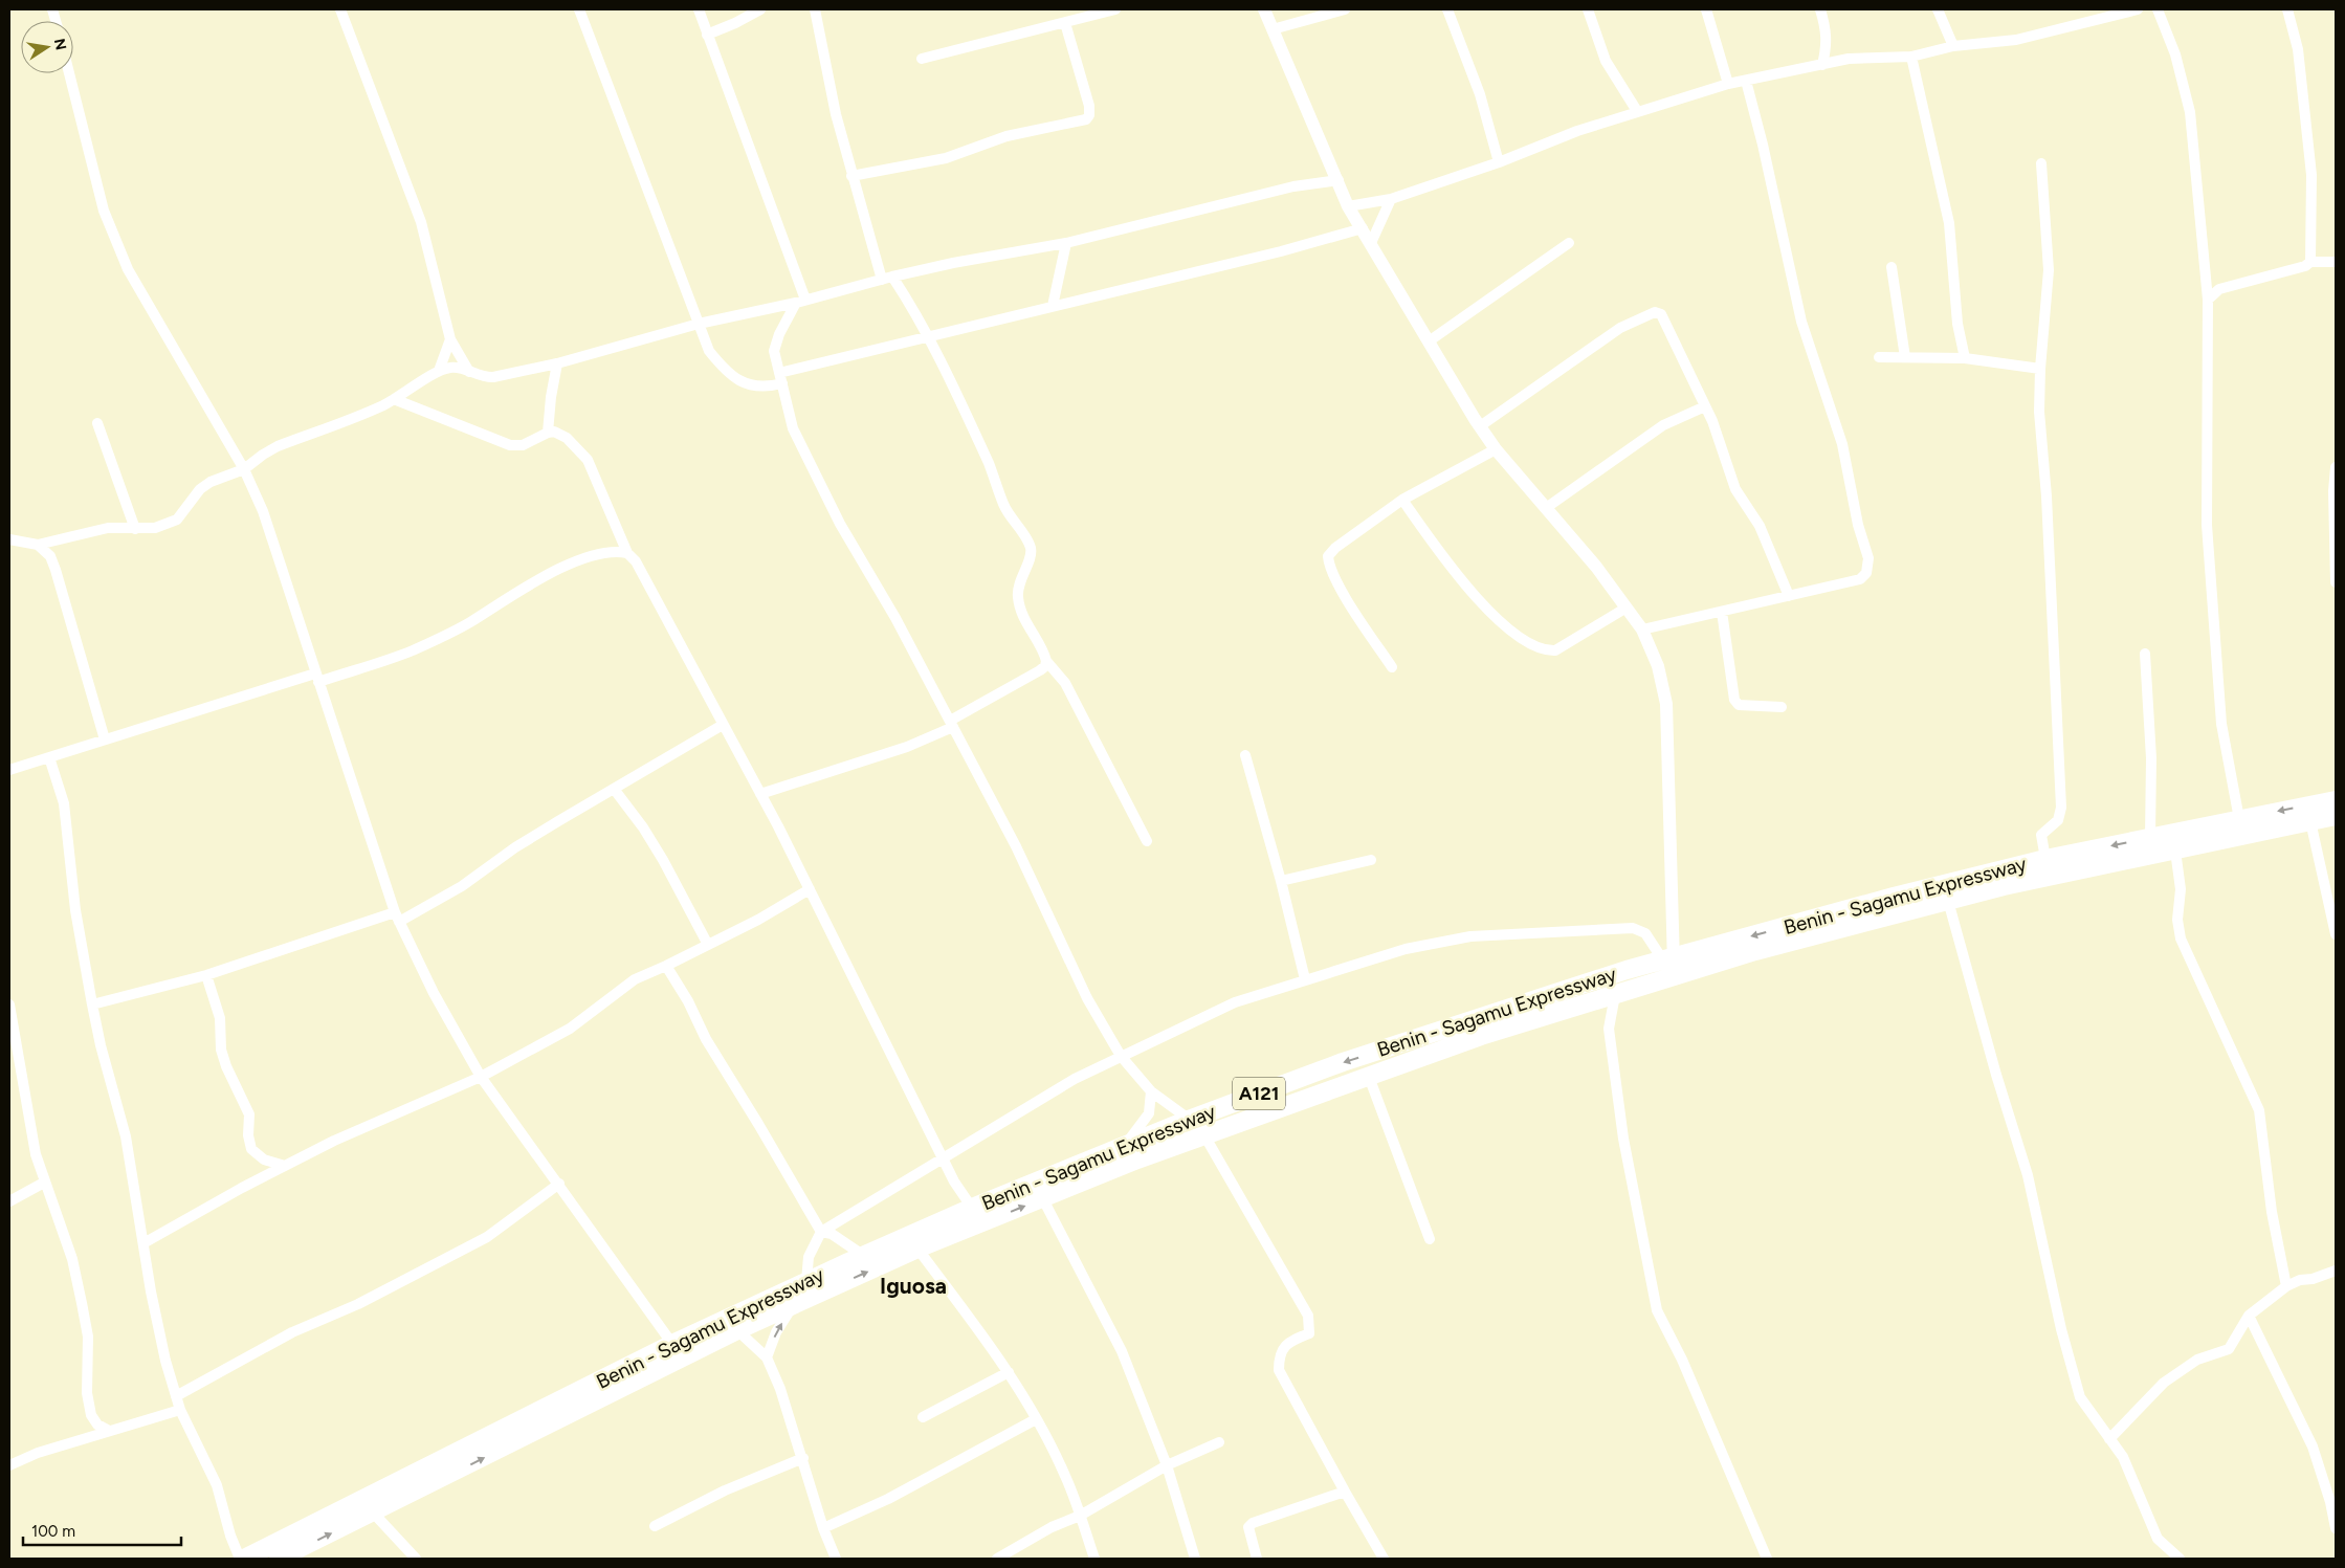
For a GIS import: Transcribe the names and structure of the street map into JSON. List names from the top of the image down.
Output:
{
  "streets": {
    "highway": ["Benin - Sagamu Expressway", "A121"]
  },
  "crossings": [
    ["Benin - Sagamu Expressway", "A121"]
  ],
  "districts": ["Iguosa"],
  "scale_bar": "100 m",
  "north": "right"
}
